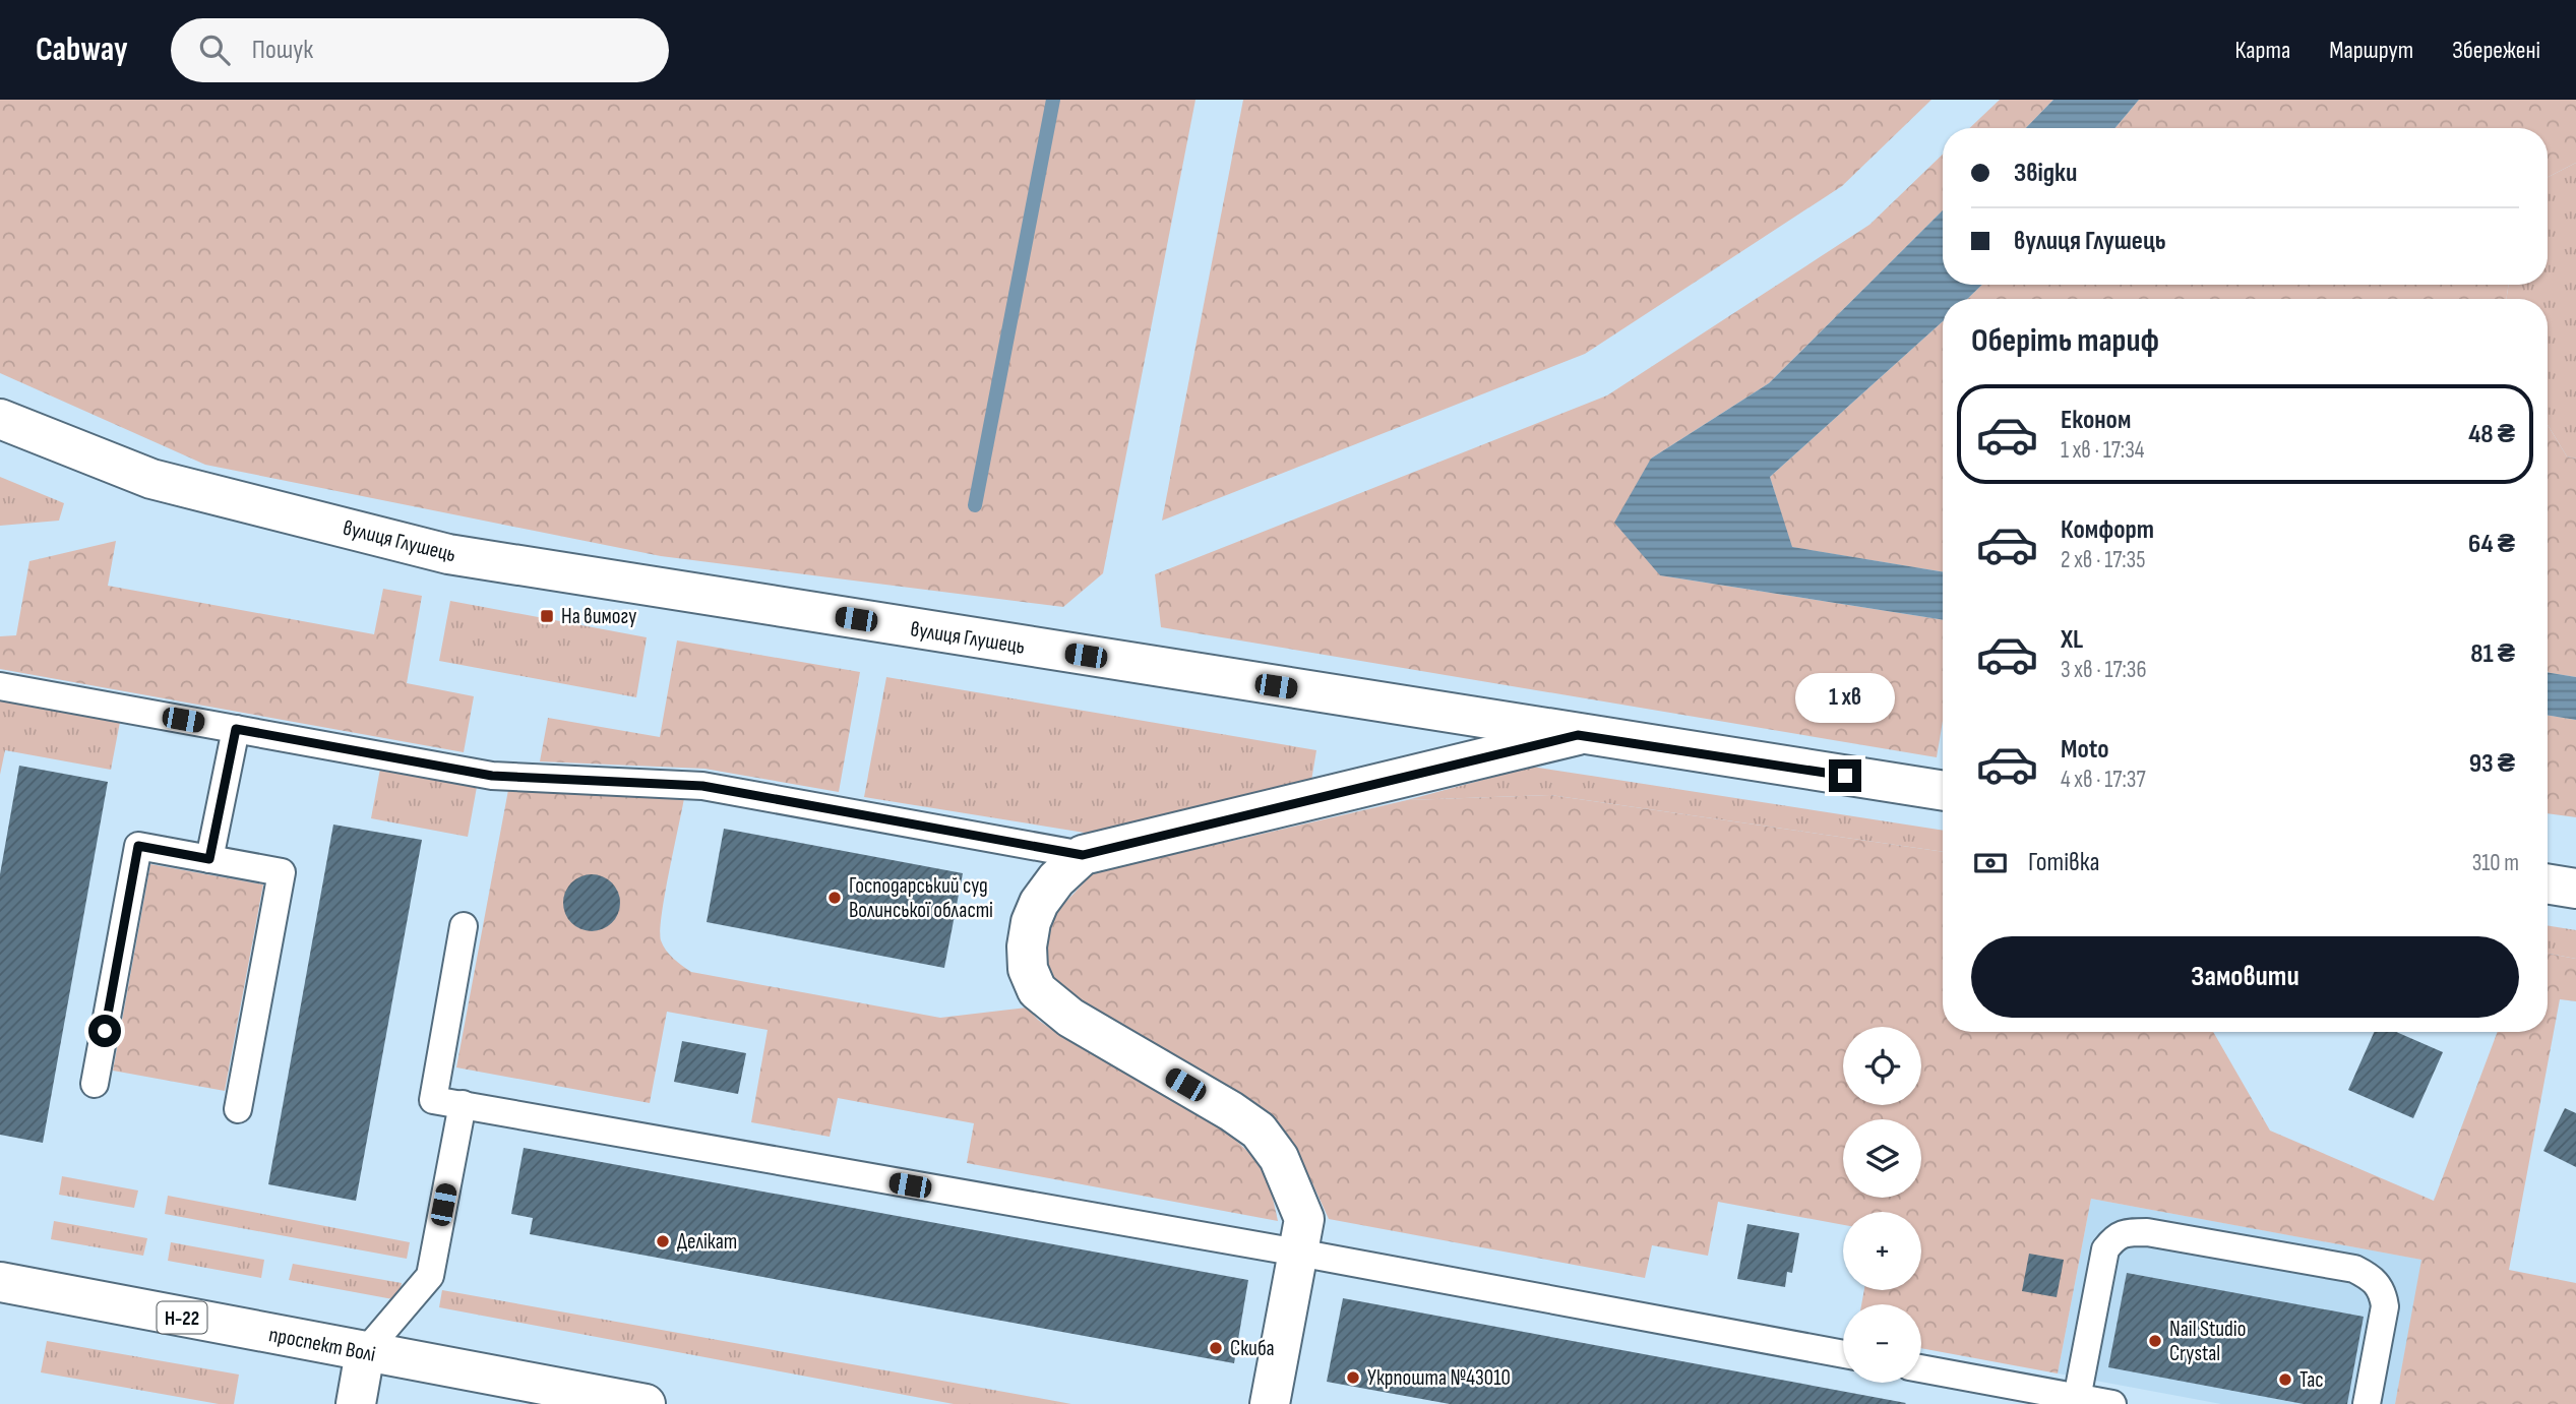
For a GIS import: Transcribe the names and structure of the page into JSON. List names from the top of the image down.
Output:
{
  "streets": {
    "street": ["вулиця Глушець", "Н-22", "проспект Волі"]
  },
  "places": {
    "transit": ["На вимогу"],
    "other": [
      "Господарський суд Волинської області",
      "Делікат",
      "Nail Studio Crystal",
      "Скиба",
      "Укрпошта №43010",
      "Тас"
    ]
  },
  "page": {
    "header": "Cabway",
    "search": "Пошук",
    "nav": ["Карта", "Маршрут", "Збережені"],
    "banner": ["Звідки", "вулиця Глушець"],
    "heading": "Оберіть тариф",
    "list": [
      {
        "name": "Економ",
        "note": "1 хв · 17:34",
        "value": "48 ₴"
      },
      {
        "name": "Комфорт",
        "note": "2 хв · 17:35",
        "value": "64 ₴"
      },
      {
        "name": "XL",
        "note": "3 хв · 17:36",
        "value": "81 ₴"
      },
      {
        "name": "Moto",
        "note": "4 хв · 17:37",
        "value": "93 ₴"
      }
    ],
    "bubble": "1 хв",
    "pay": ["Готівка", "310 m"],
    "buttons": "Замовити",
    "map_buttons": ["+", "−"]
  }
}
